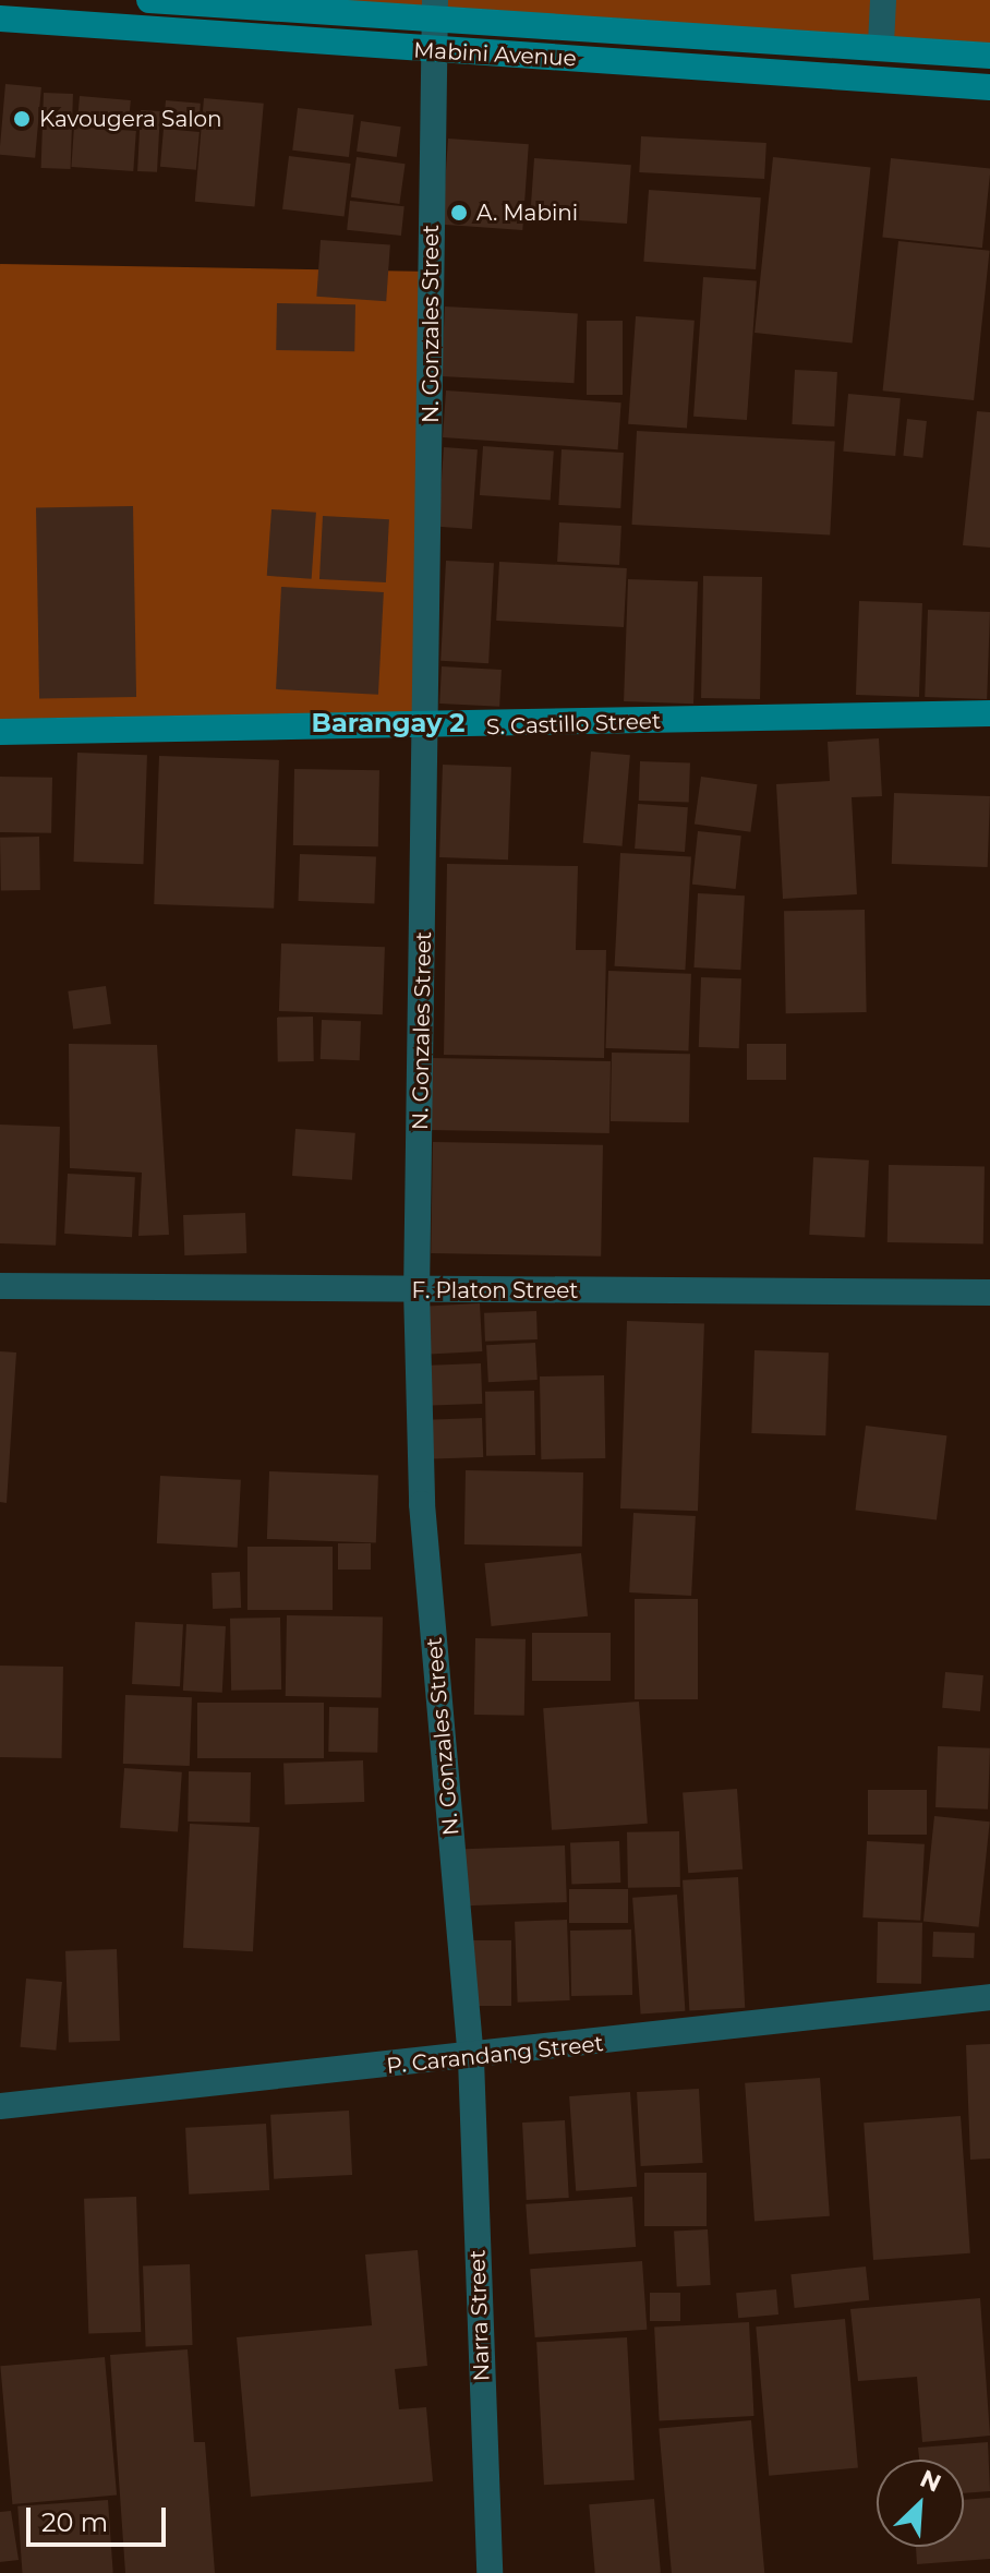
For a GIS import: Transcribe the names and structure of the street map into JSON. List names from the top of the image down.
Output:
{
  "streets": {
    "street": [
      "Mabini Avenue",
      "N. Gonzales Street",
      "S. Castillo Street",
      "F. Platon Street",
      "P. Carandang Street",
      "Narra Street"
    ]
  },
  "crossings": [
    ["Mabini Avenue", "N. Gonzales Street"],
    ["N. Gonzales Street", "S. Castillo Street"],
    ["N. Gonzales Street", "F. Platon Street"],
    ["N. Gonzales Street", "P. Carandang Street"],
    ["N. Gonzales Street", "Narra Street"],
    ["P. Carandang Street", "Narra Street"]
  ],
  "districts": ["Barangay 2"],
  "places": ["Kavougera Salon", "A. Mabini"],
  "scale_bar": "20 m",
  "north": "top right"
}
